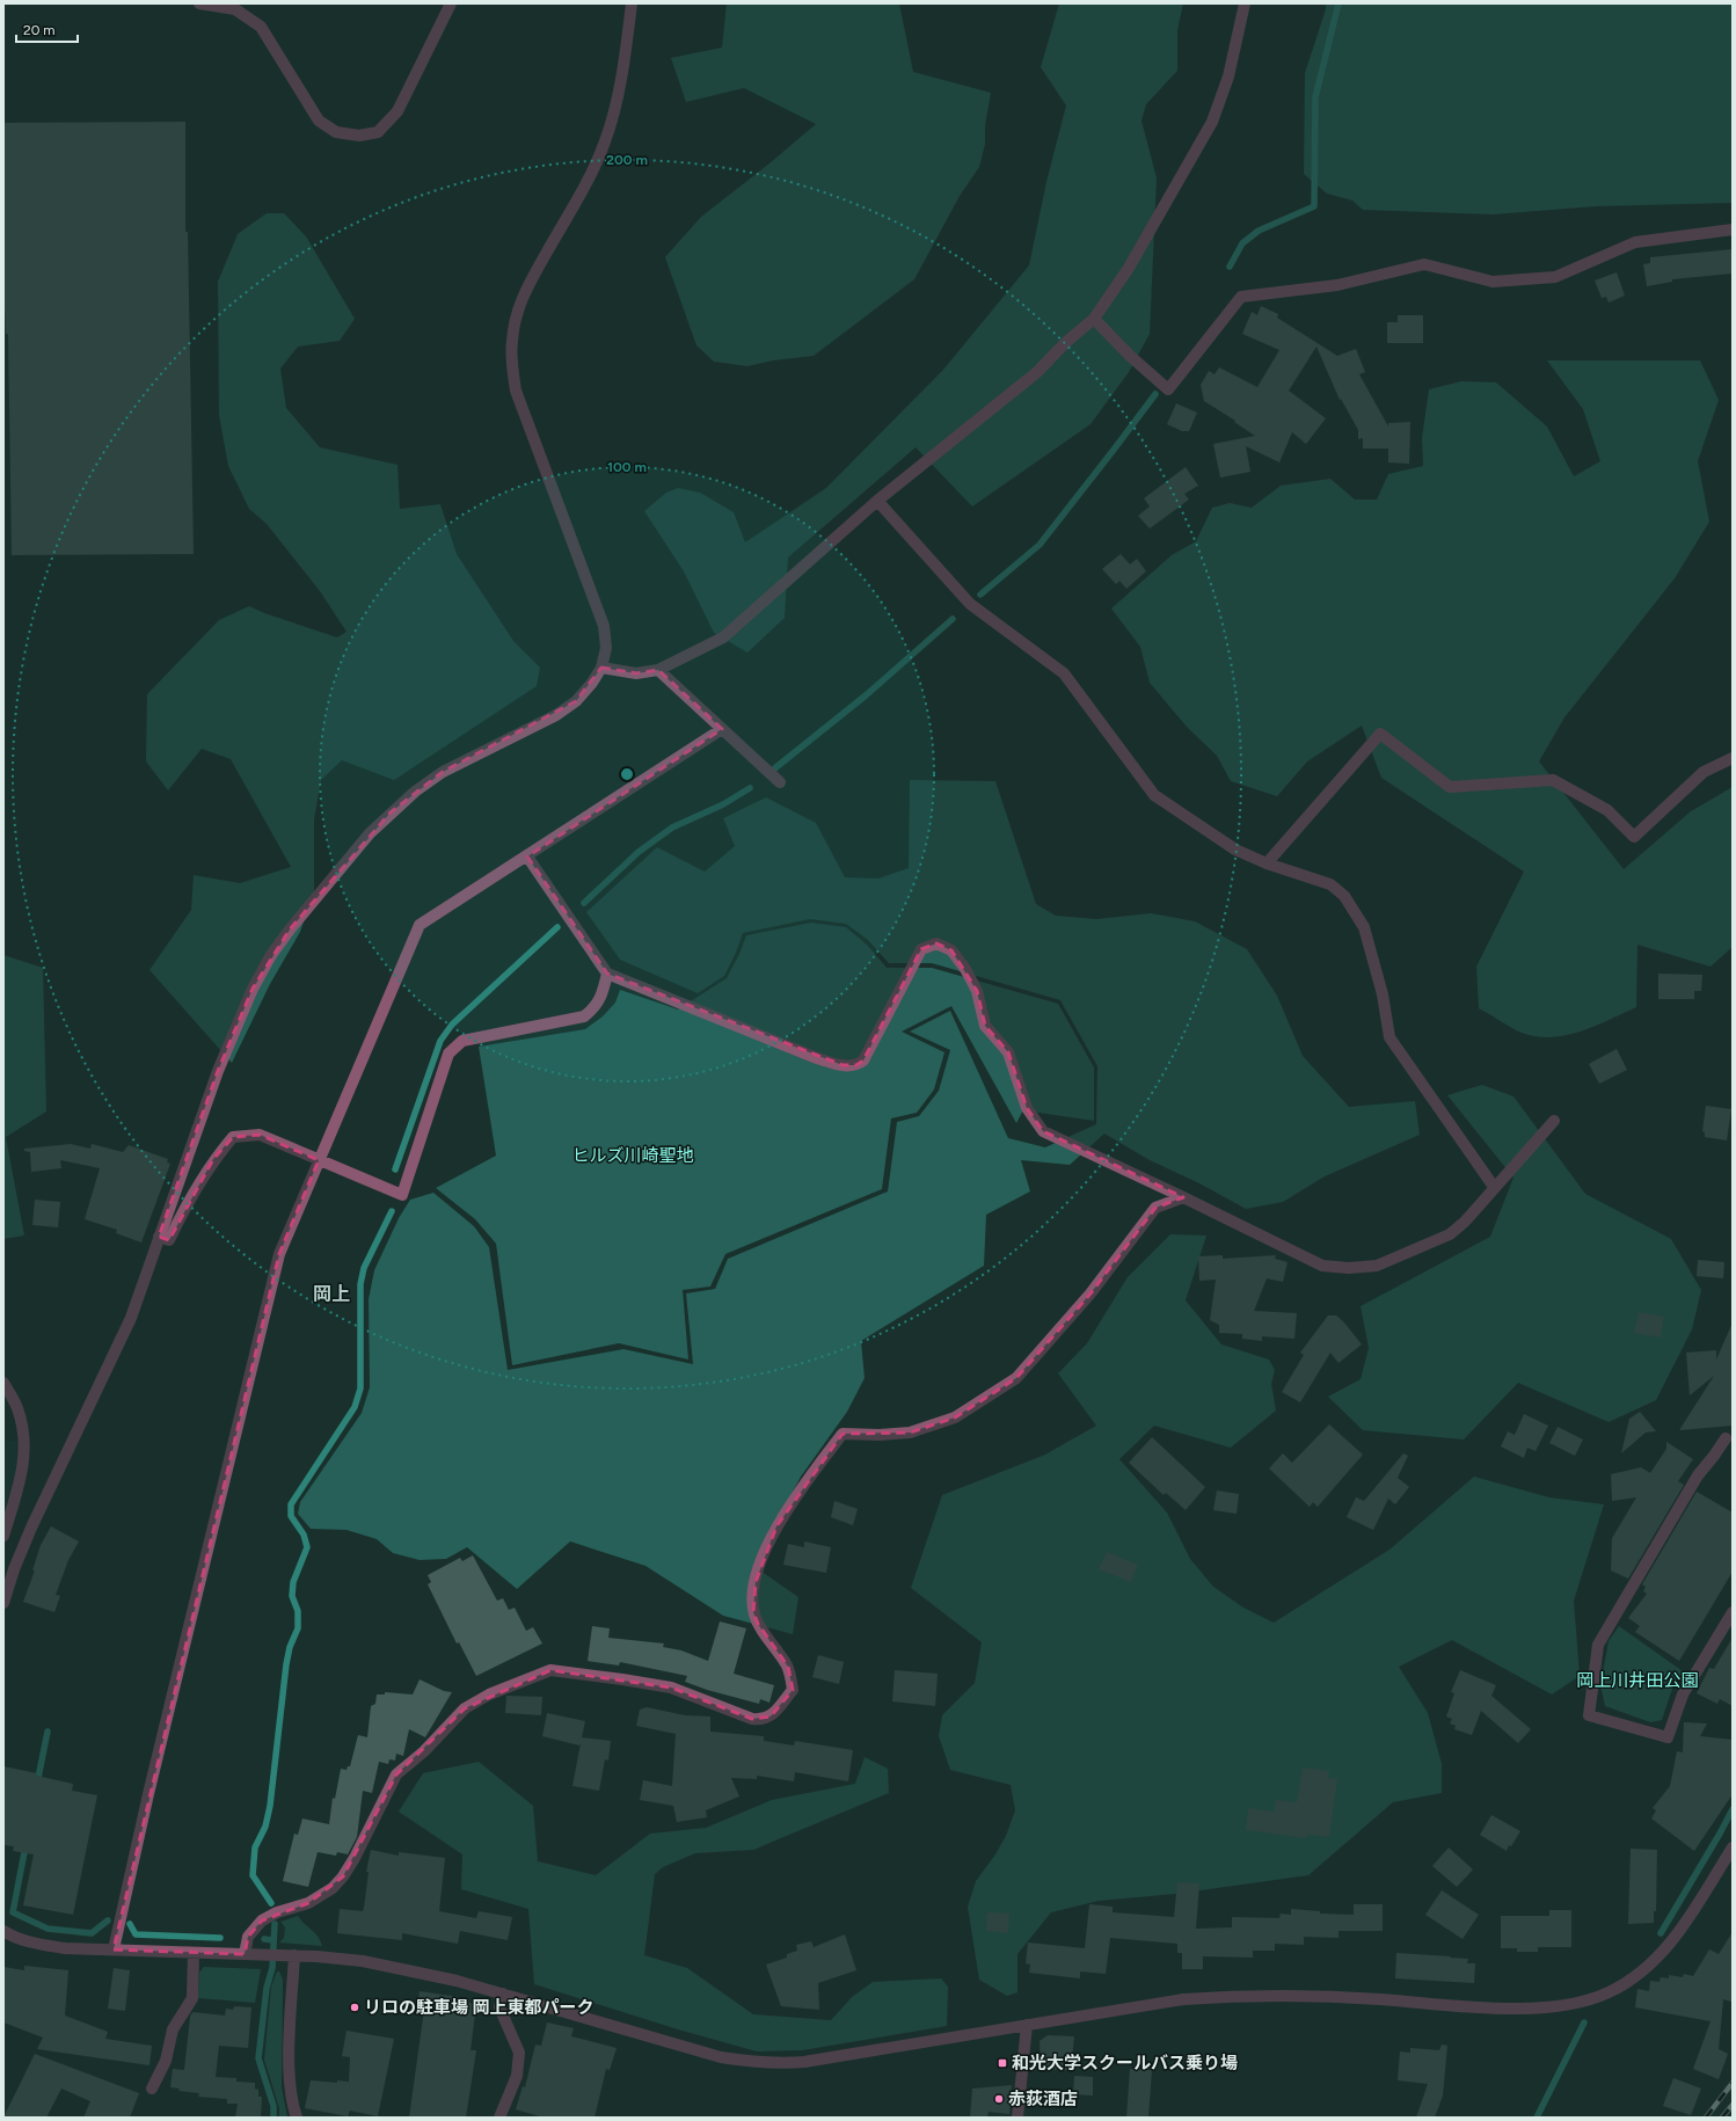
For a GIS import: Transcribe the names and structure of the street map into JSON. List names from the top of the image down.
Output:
{
  "districts": ["岡上"],
  "parks": ["ヒルズ川崎聖地", "岡上川井田公園"],
  "places": {
    "other": ["リロの駐車場 岡上東都パーク", "赤荻酒店"],
    "transit": ["和光大学スクールバス乗り場"]
  },
  "scale_bar": "20 m",
  "rings": ["200 m", "100 m"]
}
